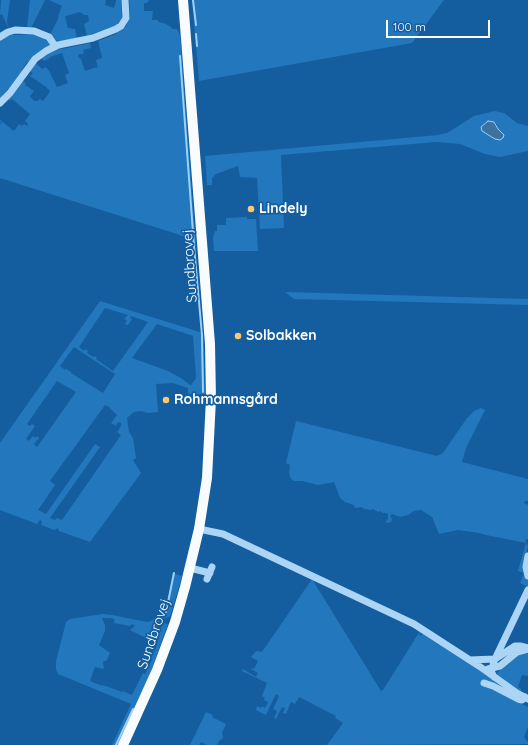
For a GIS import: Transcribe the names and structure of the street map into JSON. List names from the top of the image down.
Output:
{
  "streets": {
    "main road": ["Sundbrovej"]
  },
  "places": ["Lindely", "Solbakken", "Rohmannsgård"],
  "scale_bar": "100 m"
}
